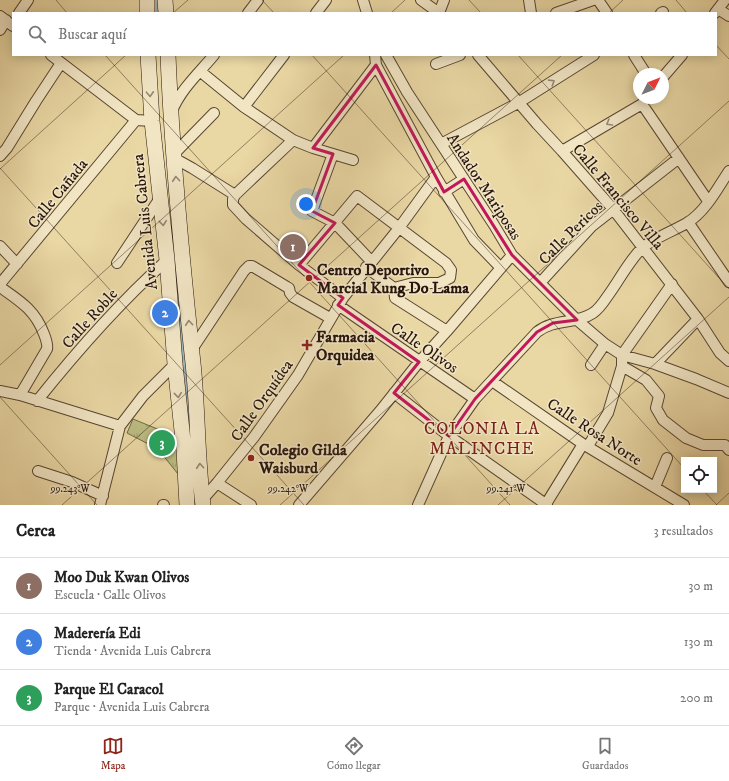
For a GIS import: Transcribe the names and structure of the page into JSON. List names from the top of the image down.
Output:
{
  "streets": {
    "street": [
      "Andador Mariposas",
      "Calle Cañada",
      "Calle Francisco Villa",
      "Avenida Luis Cabrera",
      "Calle Pericos",
      "Calle Roble",
      "Calle Olivos",
      "Calle Orquídea",
      "Calle Rosa Norte"
    ]
  },
  "crossings": [
    ["Andador Mariposas", "Calle Pericos"],
    ["Calle Francisco Villa", "Calle Pericos"],
    ["Avenida Luis Cabrera", "Calle Roble"],
    ["Calle Olivos", "Calle Orquídea"]
  ],
  "districts": ["COLONIA LA MALINCHE"],
  "places": {
    "other": ["Centro Deportivo Marcial Kung Do Lama", "Colegio Gilda Waisburd"],
    "health": ["Farmacia Orquidea"]
  },
  "north": "top right",
  "page": {
    "search": "Buscar aquí",
    "pins": ["1", "2", "3"],
    "heading": ["Cerca", "3 resultados"],
    "list": [
      {
        "mark": "1",
        "name": "Moo Duk Kwan Olivos",
        "note": "Escuela · Calle Olivos",
        "value": "30 m"
      },
      {
        "mark": "2",
        "name": "Maderería Edi",
        "note": "Tienda · Avenida Luis Cabrera",
        "value": "130 m"
      },
      {
        "mark": "3",
        "name": "Parque El Caracol",
        "note": "Parque · Avenida Luis Cabrera",
        "value": "200 m"
      }
    ],
    "nav": ["Mapa", "Cómo llegar", "Guardados"]
  },
  "coordinates": ["99.243°W", "99.242°W", "99.241°W"]
}
